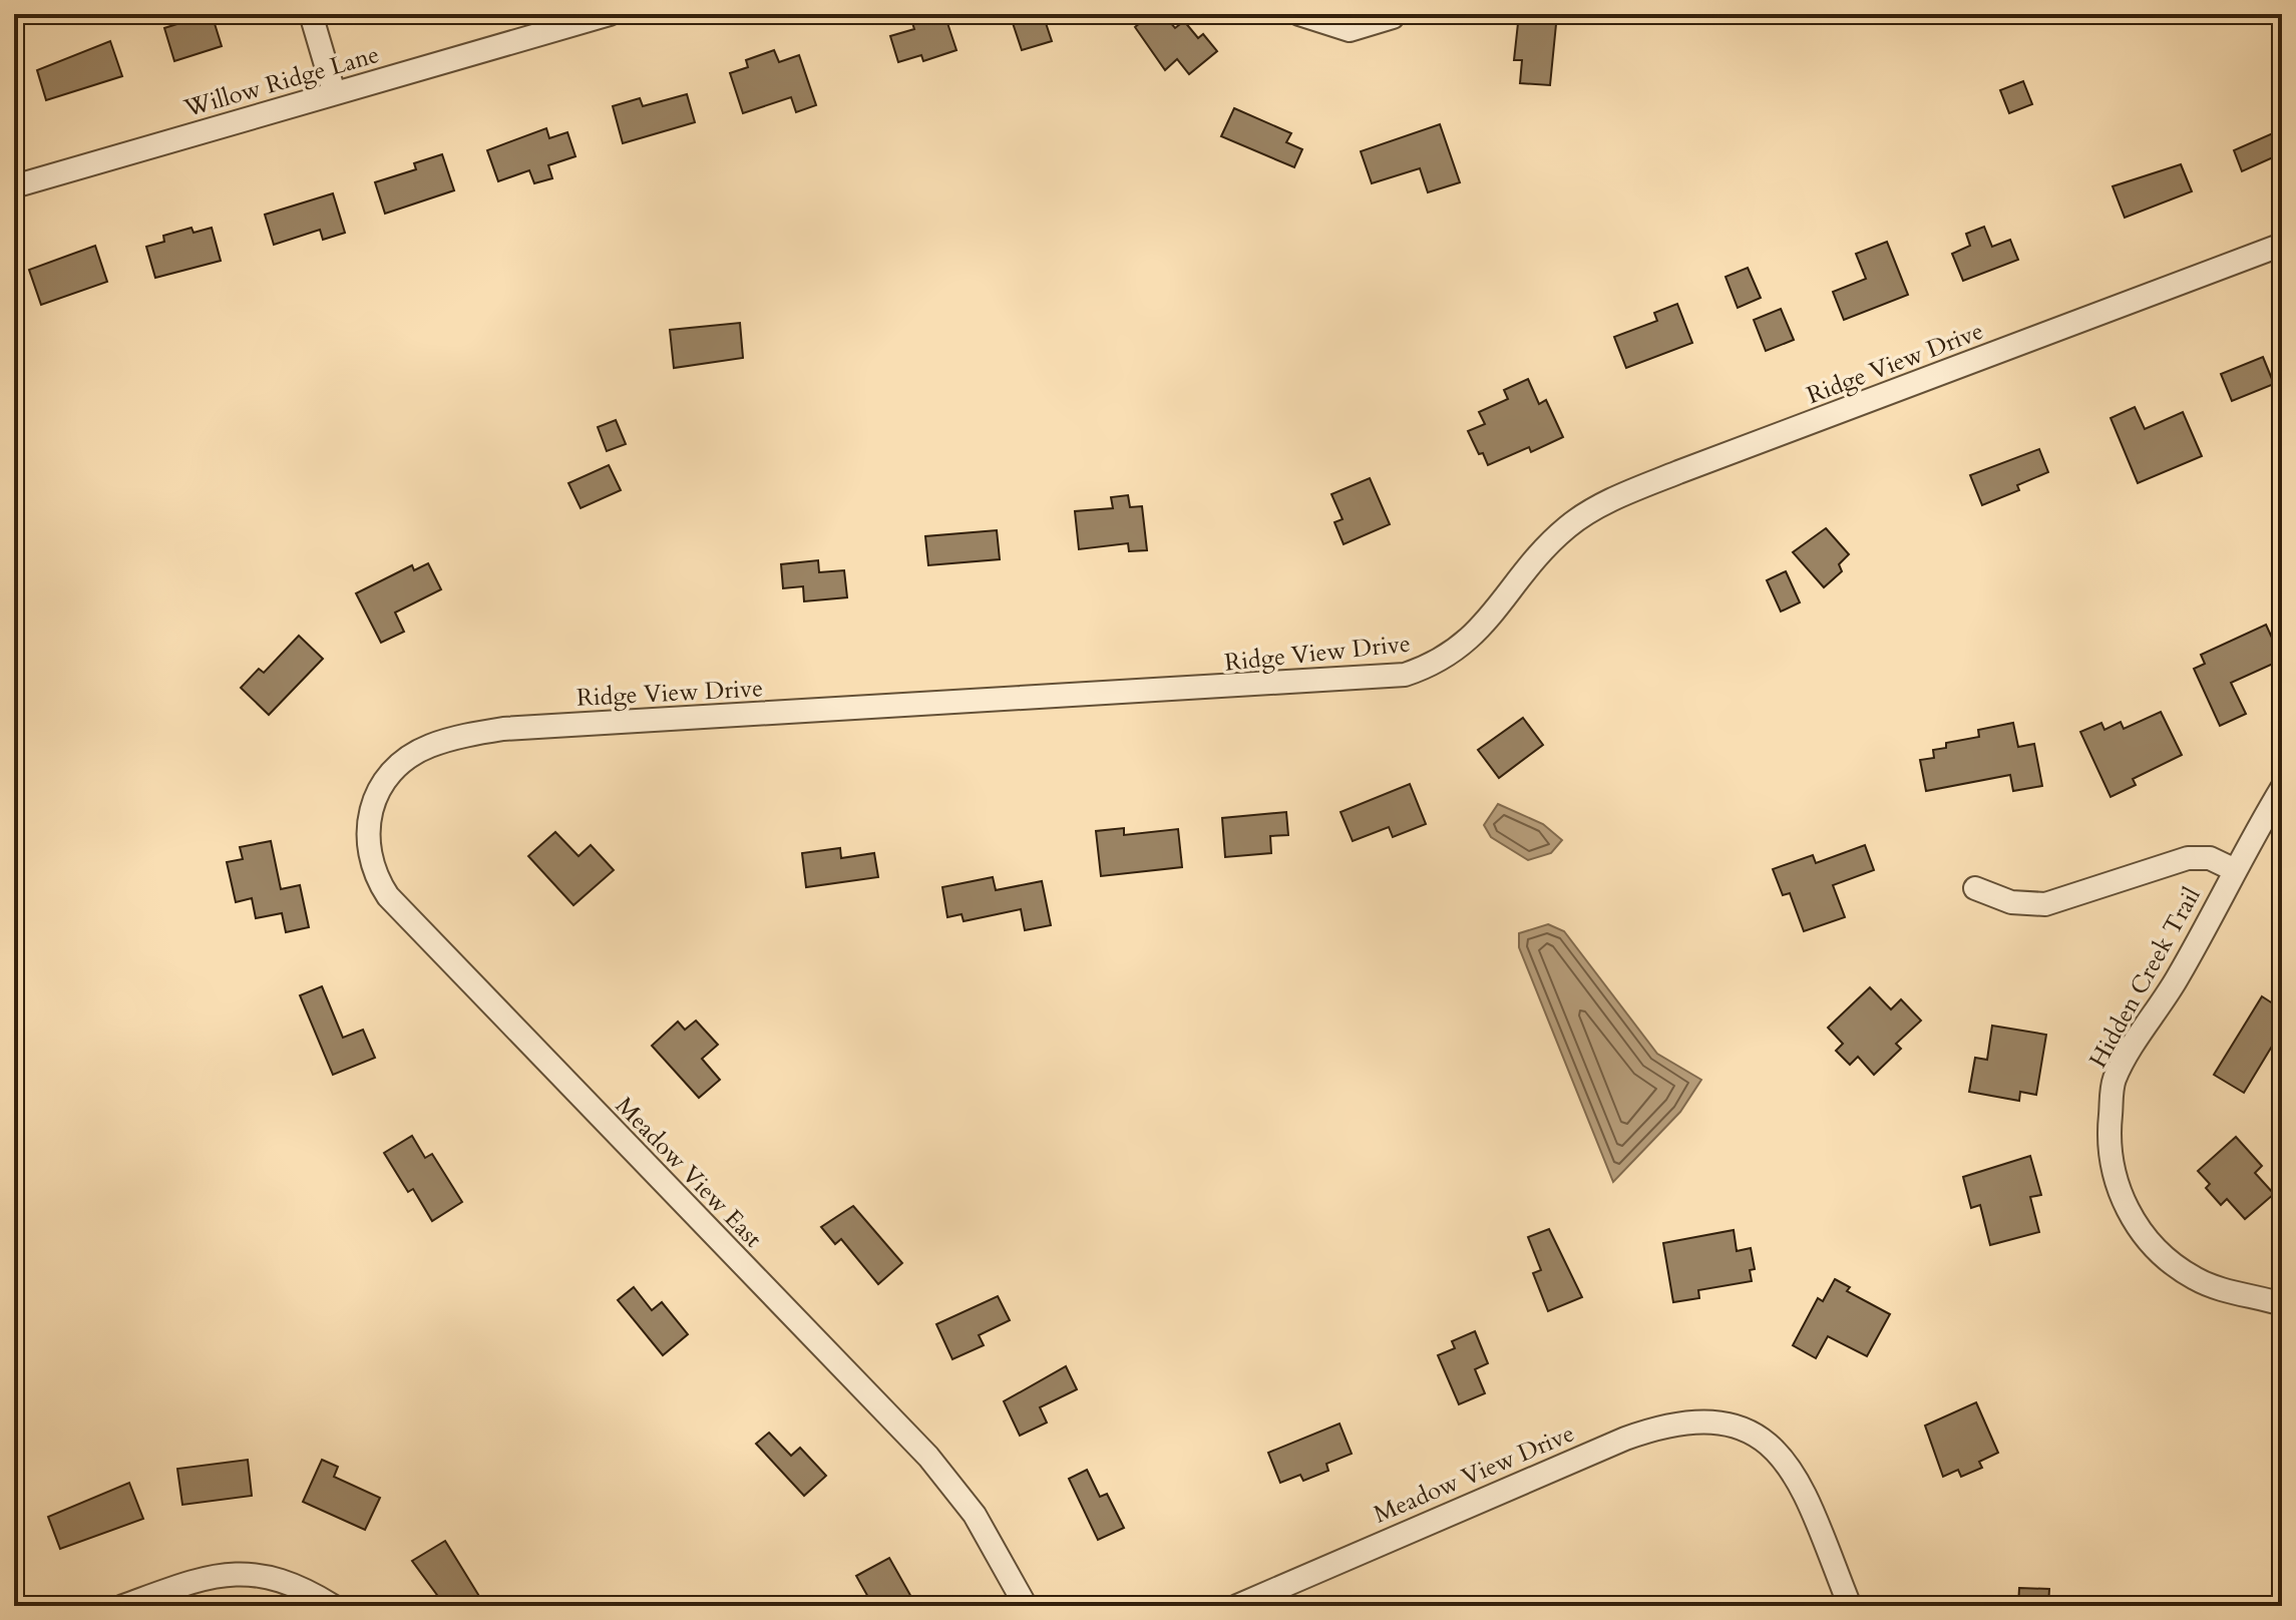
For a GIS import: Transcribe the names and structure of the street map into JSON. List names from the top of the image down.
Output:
{
  "streets": {
    "street": [
      "Willow Ridge Lane",
      "Ridge View Drive",
      "Hidden Creek Trail",
      "Meadow View East",
      "Meadow View Drive"
    ]
  },
  "crossings": [
    ["Ridge View Drive", "Meadow View East"]
  ]
}
